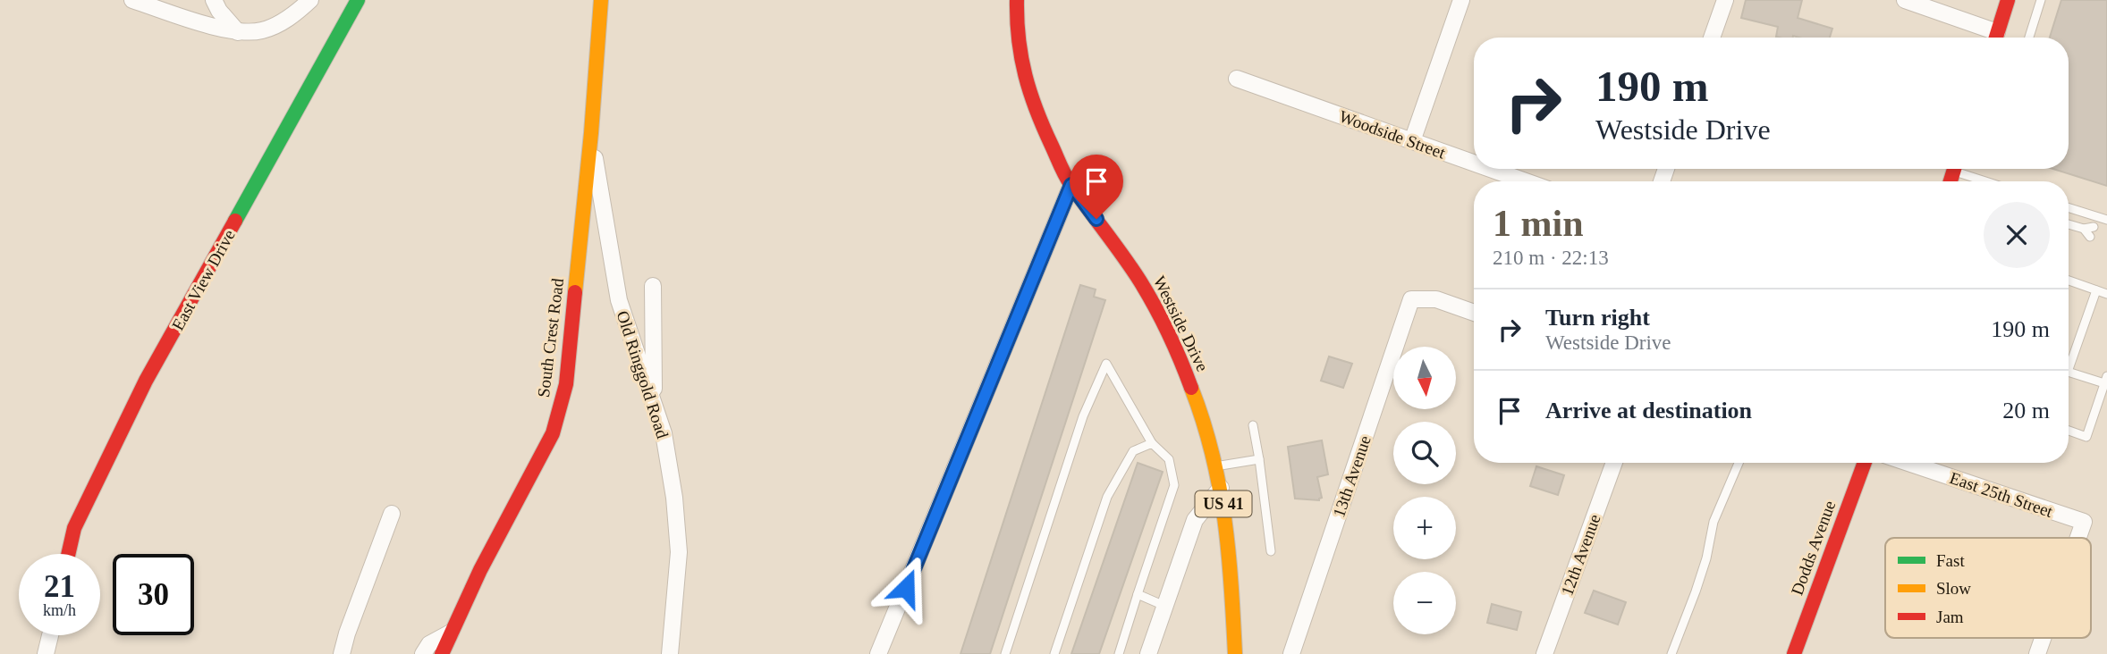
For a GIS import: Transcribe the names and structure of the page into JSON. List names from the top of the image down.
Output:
{
  "streets": {
    "street": [
      "Woodside Street",
      "East View Drive",
      "Westside Drive",
      "South Crest Road",
      "Old Ringgold Road",
      "13th Avenue",
      "East 25th Street",
      "US 41",
      "Dodds Avenue",
      "12th Avenue"
    ]
  },
  "crossings": [
    ["South Crest Road", "Old Ringgold Road"]
  ],
  "legend": ["Fast", "Slow", "Jam"],
  "north": "bottom",
  "page": {
    "turn": ["190 m", "Westside Drive"],
    "heading": ["1 min", "210 m · 22:13"],
    "list": [
      {
        "name": "Turn right",
        "note": "Westside Drive",
        "value": "190 m"
      },
      {
        "name": "Arrive at destination",
        "value": "20 m"
      }
    ],
    "map_buttons": ["+", "−"],
    "speed": "21 km/h",
    "limit": "30"
  }
}
